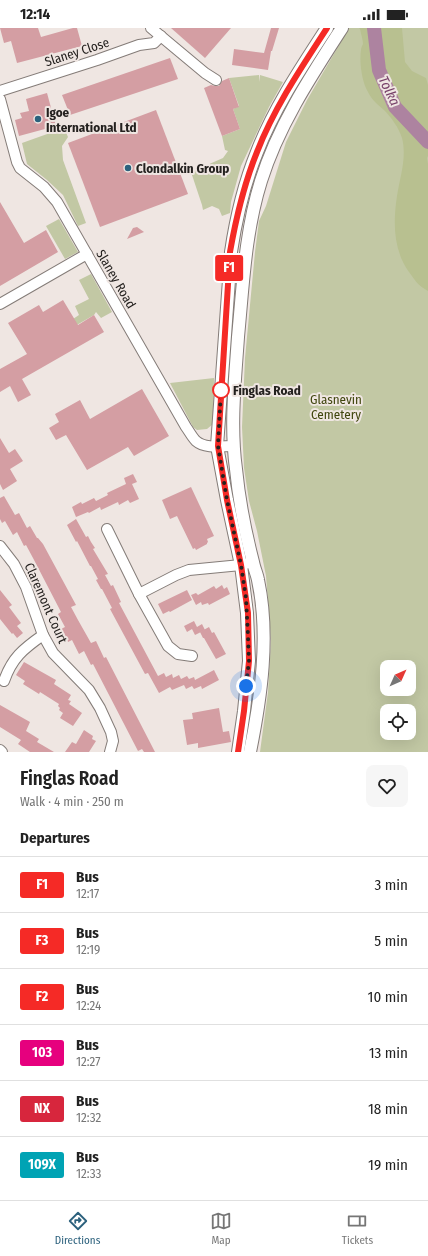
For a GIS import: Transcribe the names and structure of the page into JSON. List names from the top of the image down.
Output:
{
  "streets": {
    "street": ["Slaney Close", "Slaney Road", "Claremont Court"]
  },
  "water": ["Tolka"],
  "parks": ["Glasnevin Cemetery"],
  "places": ["Igoe International Ltd", "Clondalkin Group", "Finglas Road"],
  "lines": ["bus line F1"],
  "north": "top right",
  "page": {
    "status": "12:14",
    "on_map": "F1",
    "heading": [
      ["Finglas Road", "Walk · 4 min · 250 m"],
      "Departures"
    ],
    "list": [
      {
        "mark": "F1",
        "name": "Bus",
        "note": "12:17",
        "value": "3 min"
      },
      {
        "mark": "F3",
        "name": "Bus",
        "note": "12:19",
        "value": "5 min"
      },
      {
        "mark": "F2",
        "name": "Bus",
        "note": "12:24",
        "value": "10 min"
      },
      {
        "mark": "103",
        "name": "Bus",
        "note": "12:27",
        "value": "13 min"
      },
      {
        "mark": "NX",
        "name": "Bus",
        "note": "12:32",
        "value": "18 min"
      },
      {
        "mark": "109X",
        "name": "Bus",
        "note": "12:33",
        "value": "19 min"
      }
    ],
    "tabs": ["Directions", "Map", "Tickets"]
  }
}
